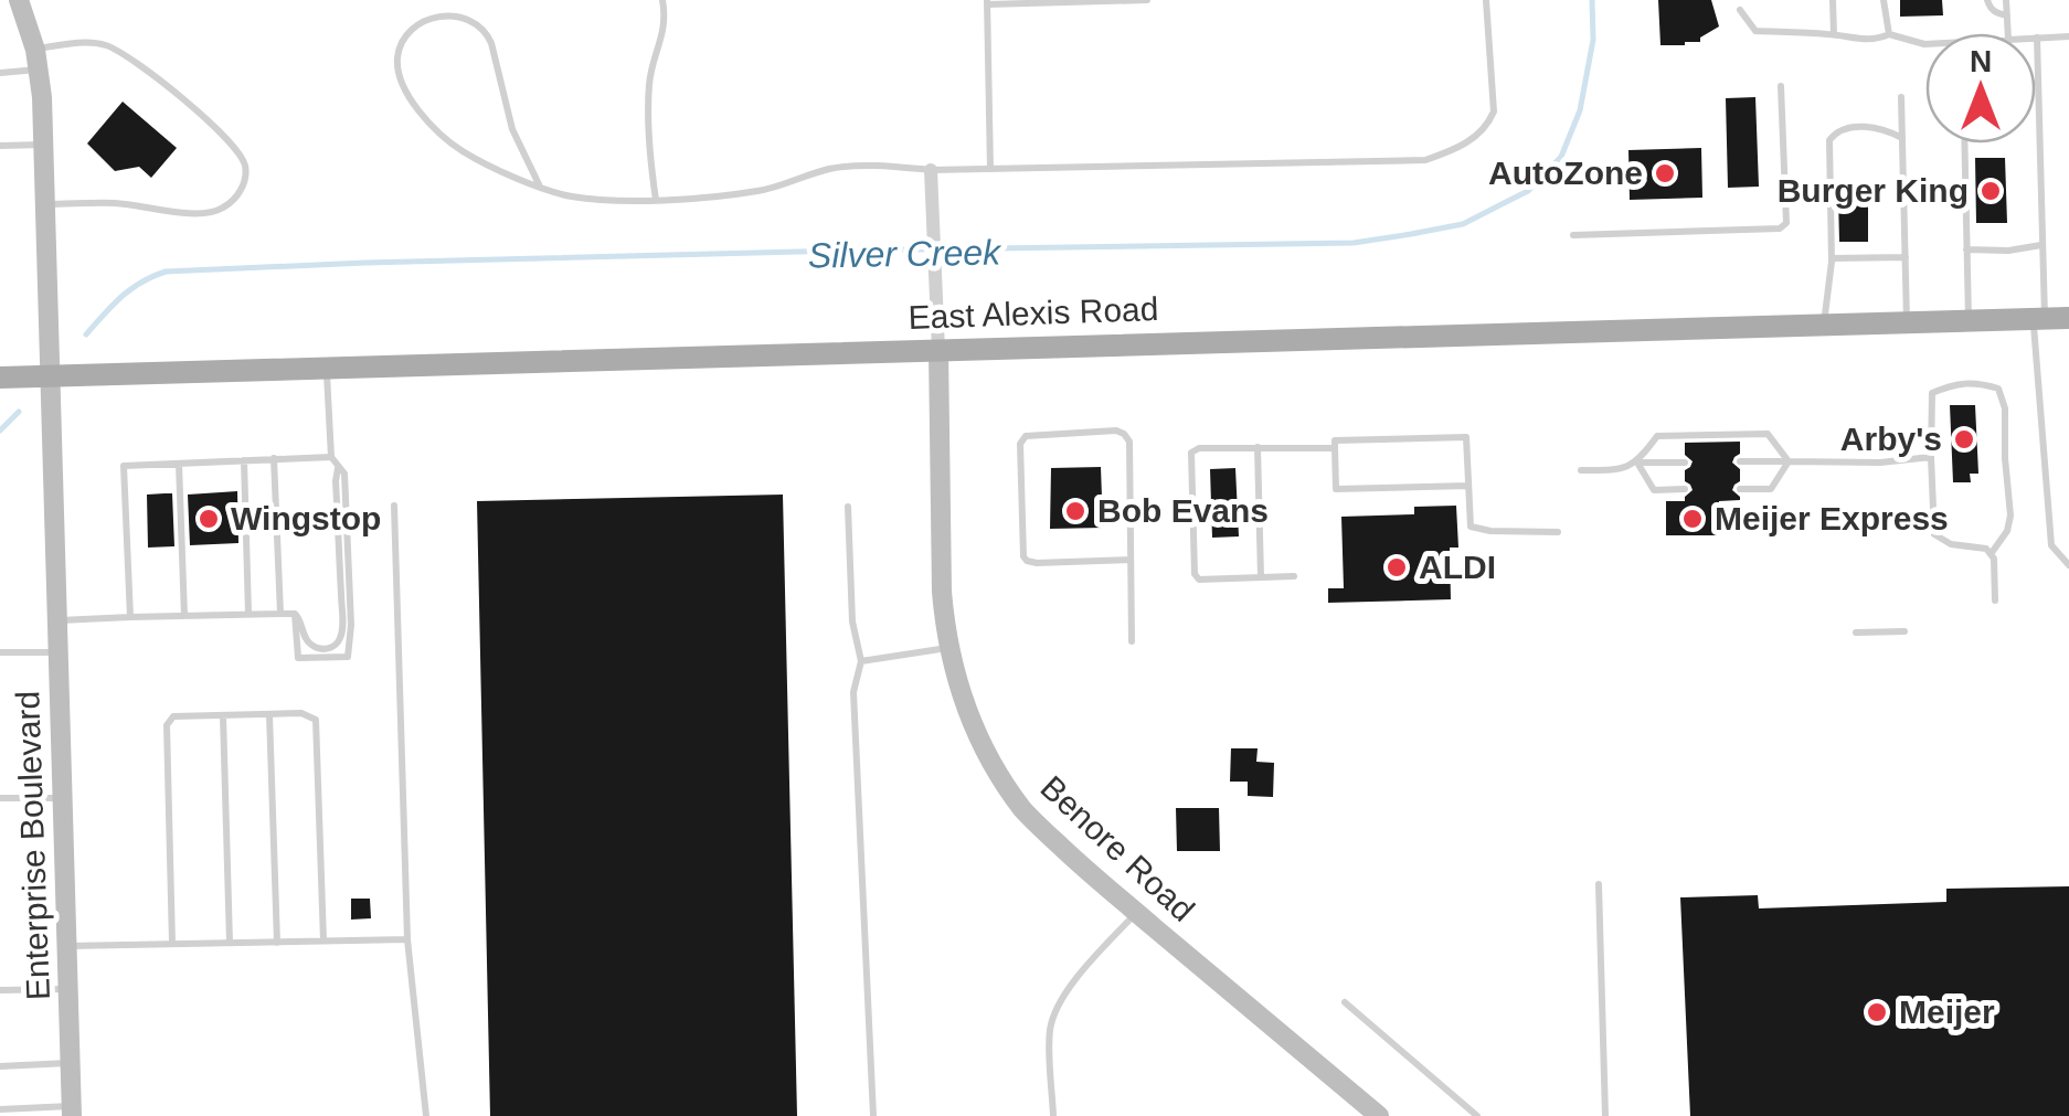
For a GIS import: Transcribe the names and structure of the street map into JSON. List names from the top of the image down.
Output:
{
  "streets": {
    "main road": ["East Alexis Road"],
    "street": ["Enterprise Boulevard", "Benore Road"]
  },
  "crossings": [
    ["East Alexis Road", "Enterprise Boulevard"],
    ["East Alexis Road", "Benore Road"]
  ],
  "water": ["Silver Creek"],
  "places": [
    "AutoZone",
    "Burger King",
    "Arby's",
    "Bob Evans",
    "Wingstop",
    "Meijer Express",
    "ALDI",
    "Meijer"
  ],
  "north": "top"
}
